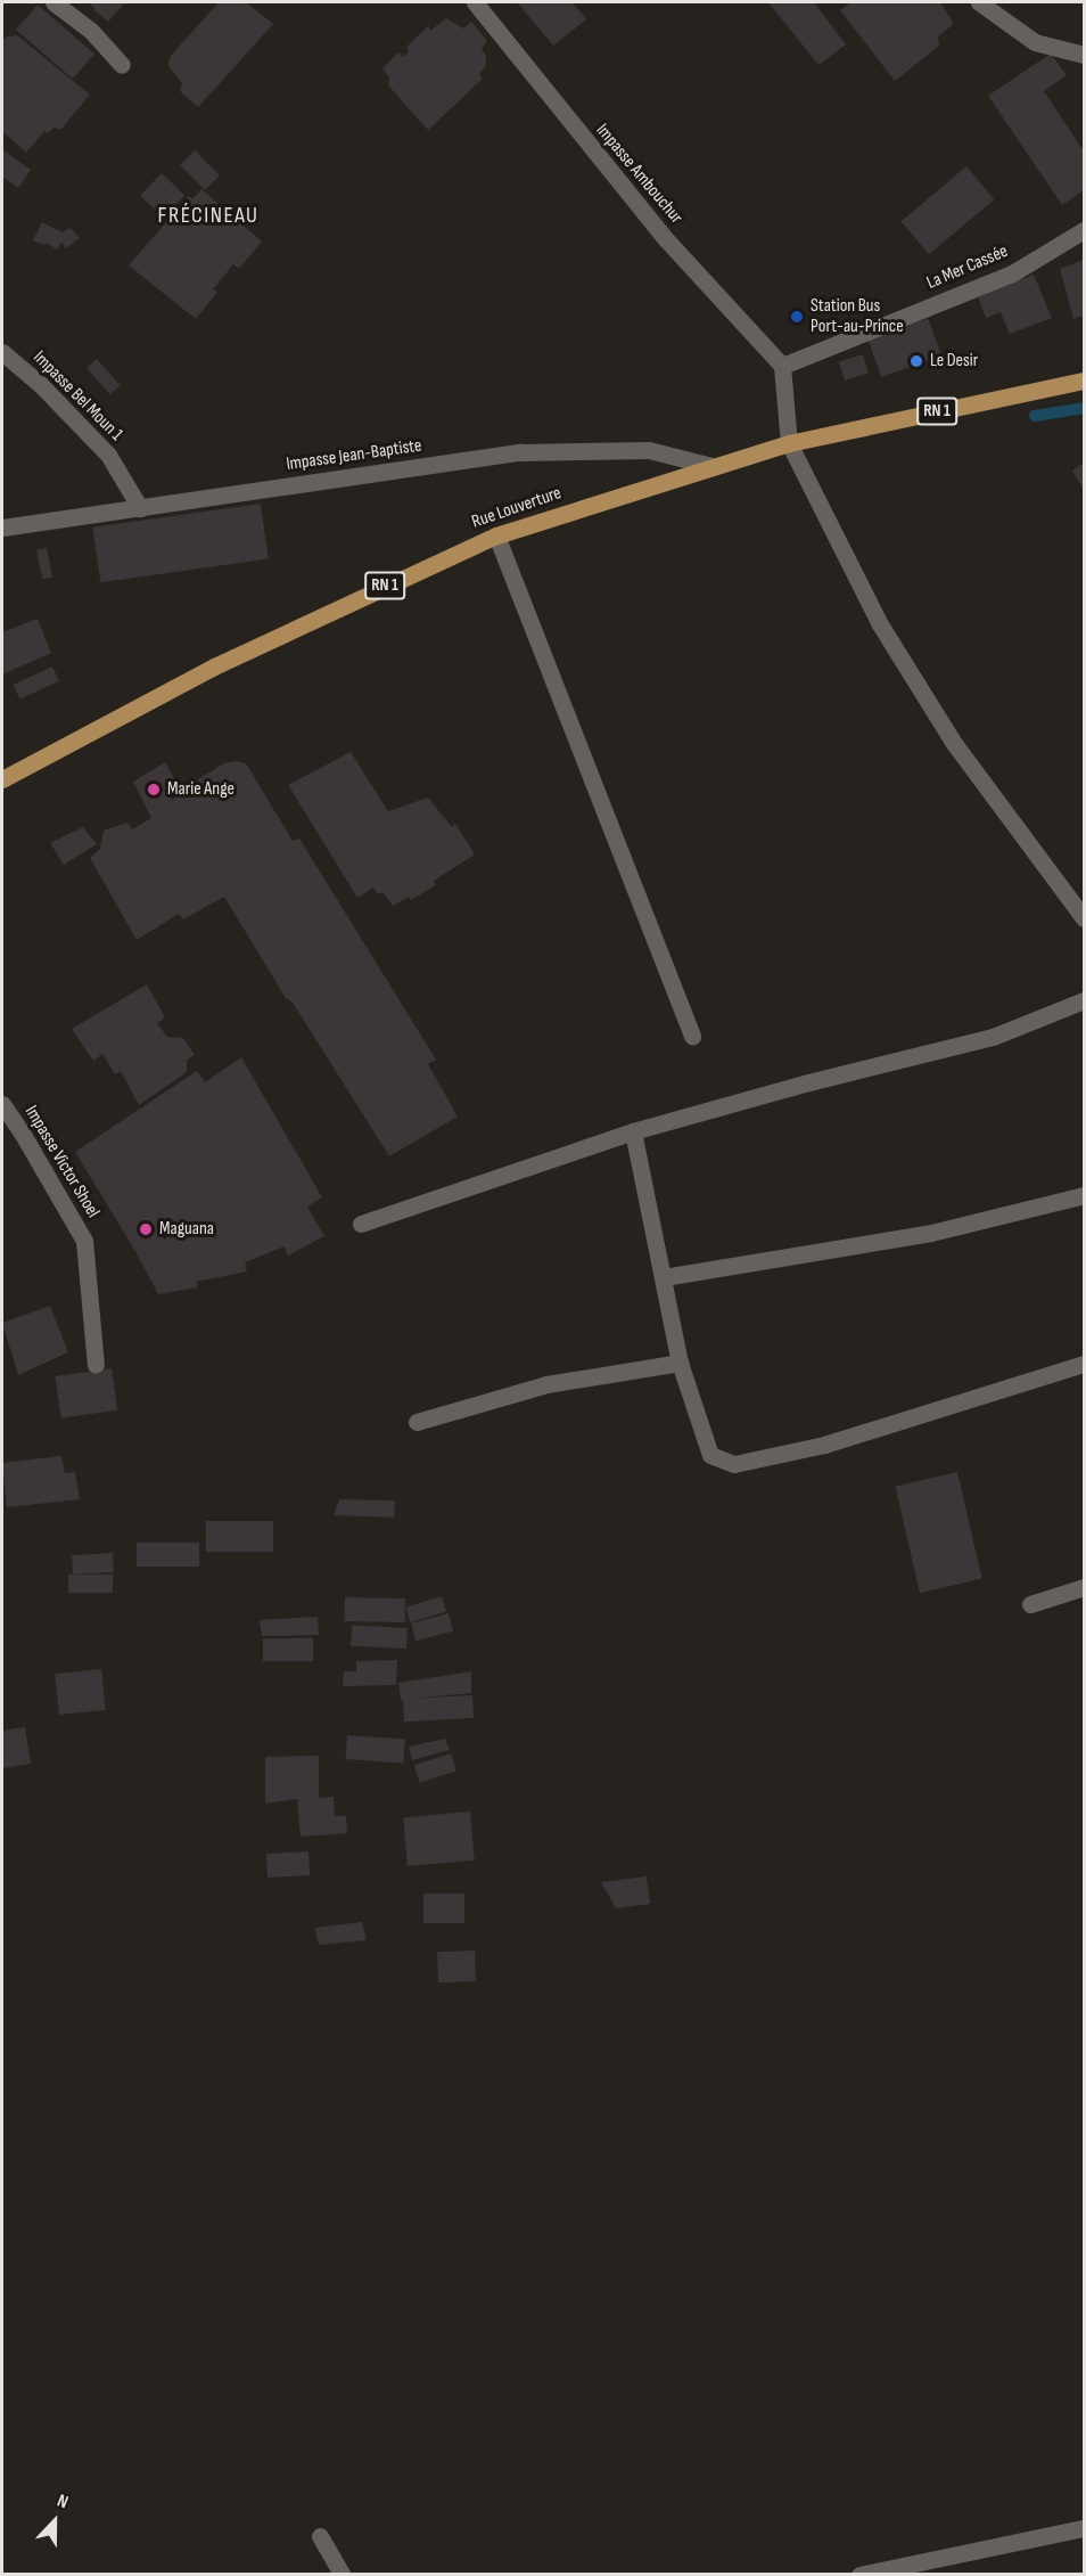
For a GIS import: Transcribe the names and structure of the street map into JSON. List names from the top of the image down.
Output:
{
  "streets": {
    "main road": ["RN 1", "Rue Louverture"],
    "street": [
      "Impasse Ambouchur",
      "La Mer Cassée",
      "Impasse Bel Moun 1",
      "Impasse Jean-Baptiste",
      "Impasse Victor Shoel"
    ]
  },
  "crossings": [
    ["Impasse Ambouchur", "La Mer Cassée"],
    ["Impasse Bel Moun 1", "Impasse Jean-Baptiste"],
    ["Impasse Jean-Baptiste", "Rue Louverture"]
  ],
  "districts": ["FRÉCINEAU"],
  "places": [
    "Station Bus Port-au-Prince",
    "Le Desir",
    "Marie Ange",
    "Maguana"
  ],
  "north": "top"
}
